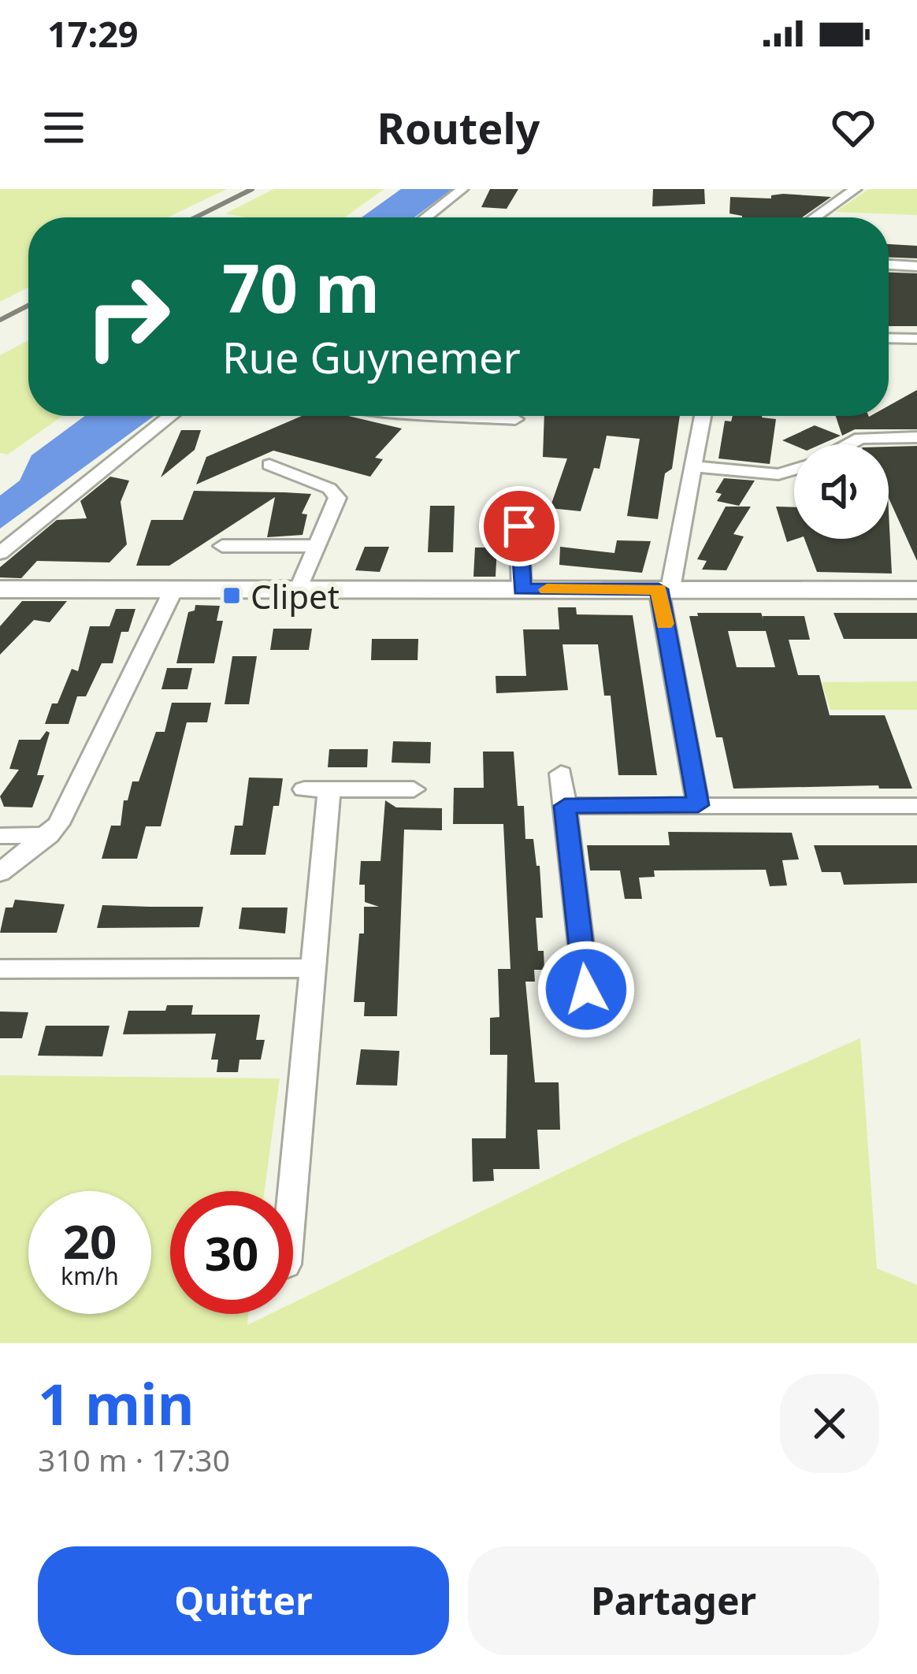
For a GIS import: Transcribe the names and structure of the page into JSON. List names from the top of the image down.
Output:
{
  "places": {
    "transit": ["Clipet"]
  },
  "page": {
    "status": "17:29",
    "header": "Routely",
    "turn": ["70 m", "Rue Guynemer"],
    "speed": "20 km/h",
    "limit": "30",
    "heading": ["1 min", "310 m · 17:30"],
    "buttons": ["Quitter", "Partager"]
  }
}
